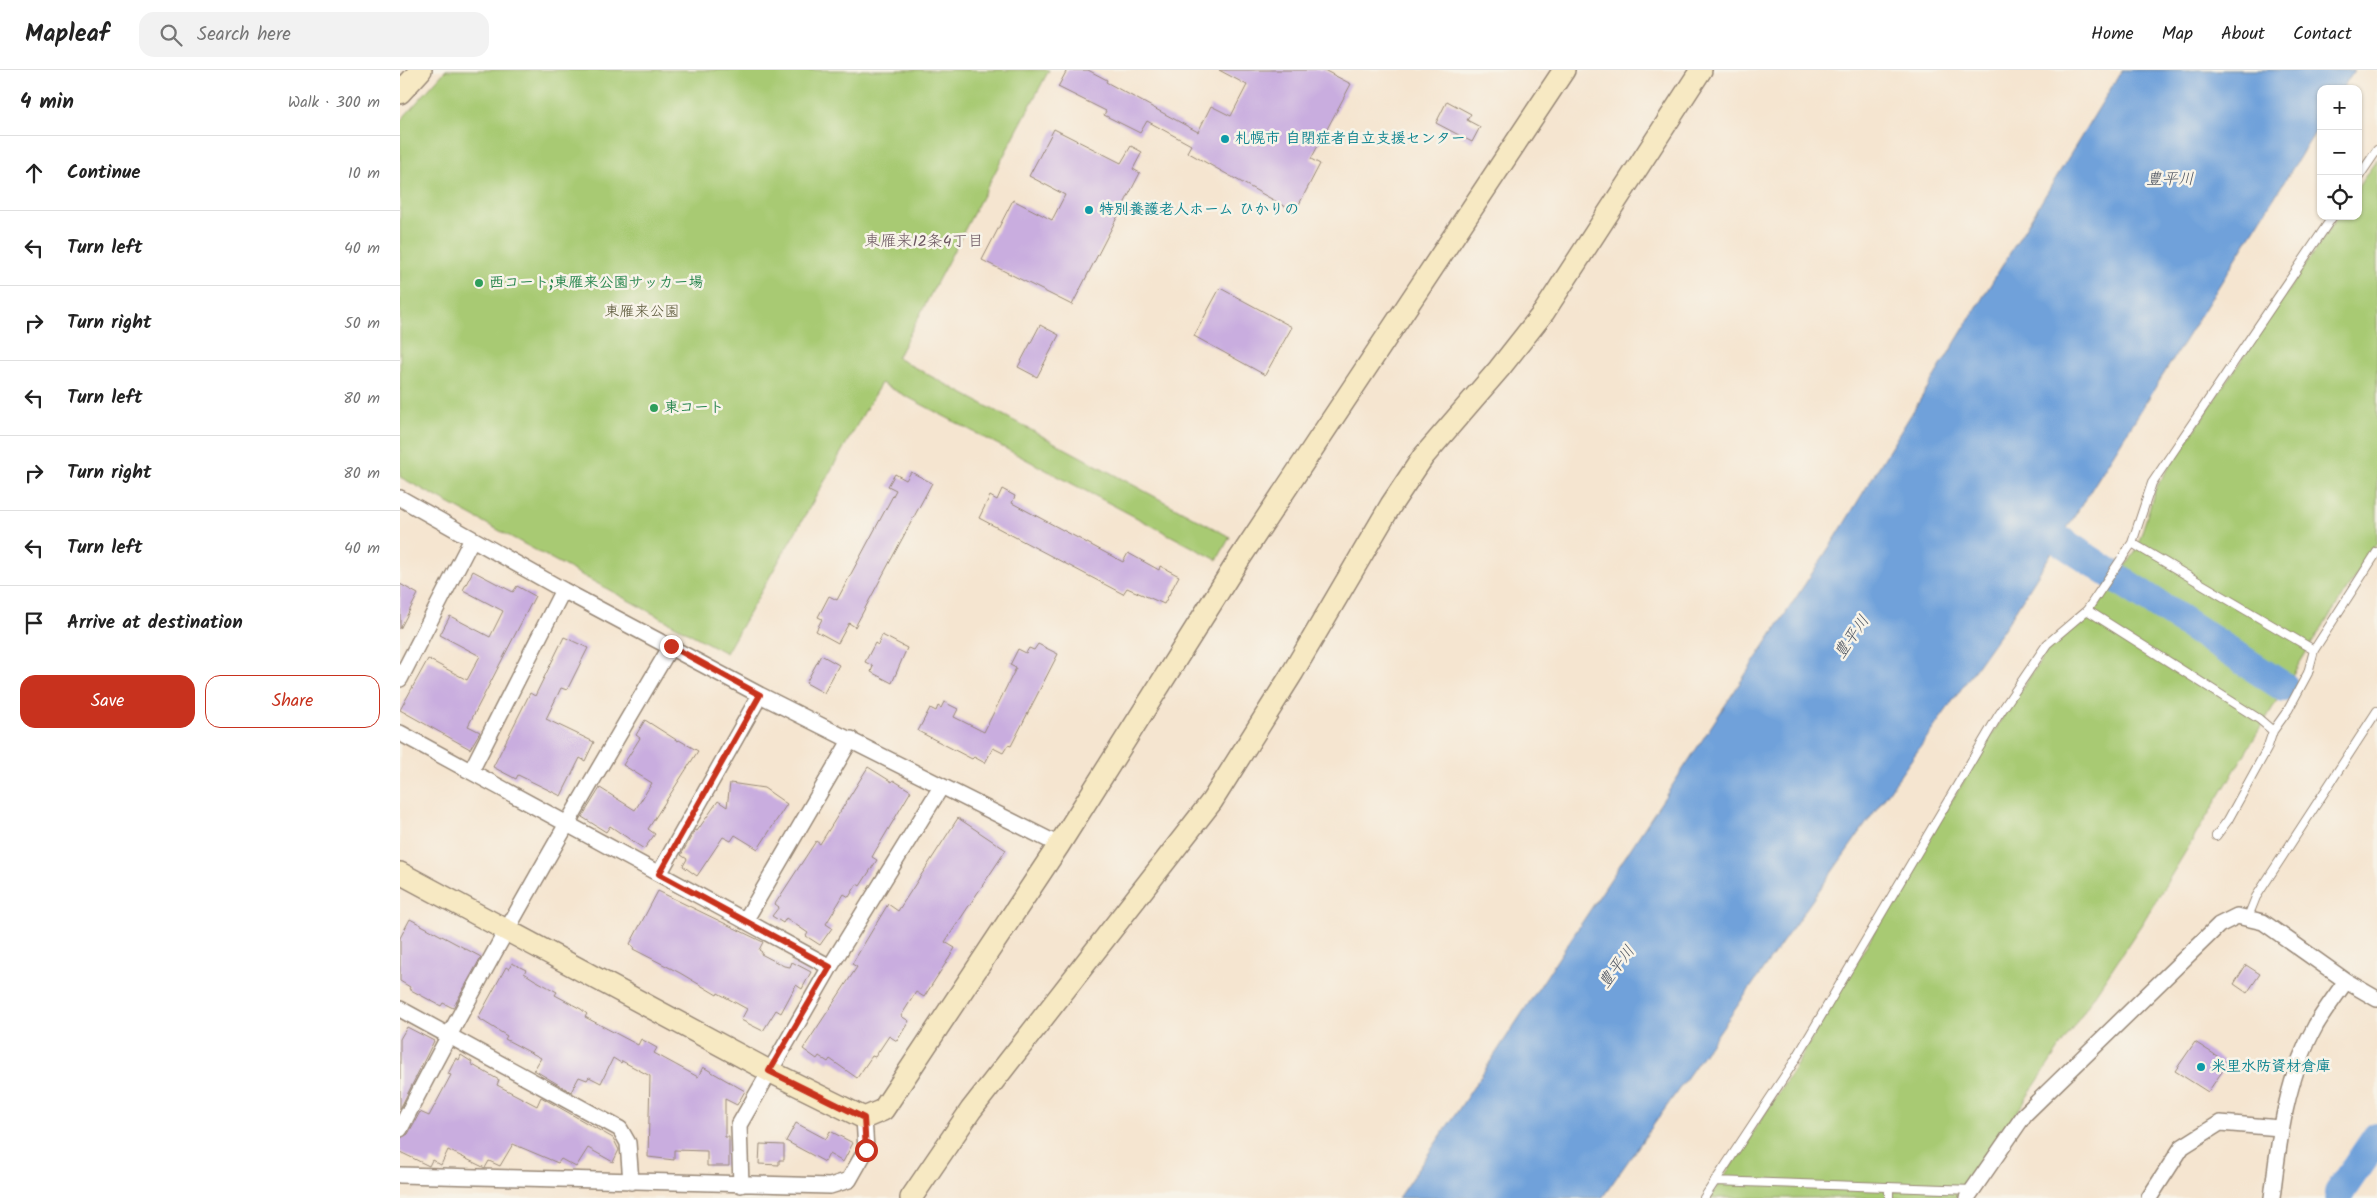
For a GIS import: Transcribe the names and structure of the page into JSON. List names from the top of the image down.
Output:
{
  "districts": ["東雁来12条4丁目"],
  "water": ["豊平川"],
  "parks": ["東雁来公園"],
  "places": [
    "札幌市 自閉症者自立支援センター",
    "特別養護老人ホーム ひかりの",
    "西コート;東雁来公園サッカー場",
    "東コート",
    "米里水防資材倉庫"
  ],
  "page": {
    "header": "Mapleaf",
    "search": "Search here",
    "nav": [
      "Home",
      "Map",
      "About",
      "Contact"
    ],
    "heading": ["4 min", "Walk · 300 m"],
    "map_buttons": ["+", "−"],
    "list": [
      ["Continue", "10 m"],
      ["Turn left", "40 m"],
      ["Turn right", "50 m"],
      ["Turn left", "80 m"],
      ["Turn right", "80 m"],
      ["Turn left", "40 m"],
      "Arrive at destination"
    ],
    "buttons": ["Save", "Share"]
  }
}
